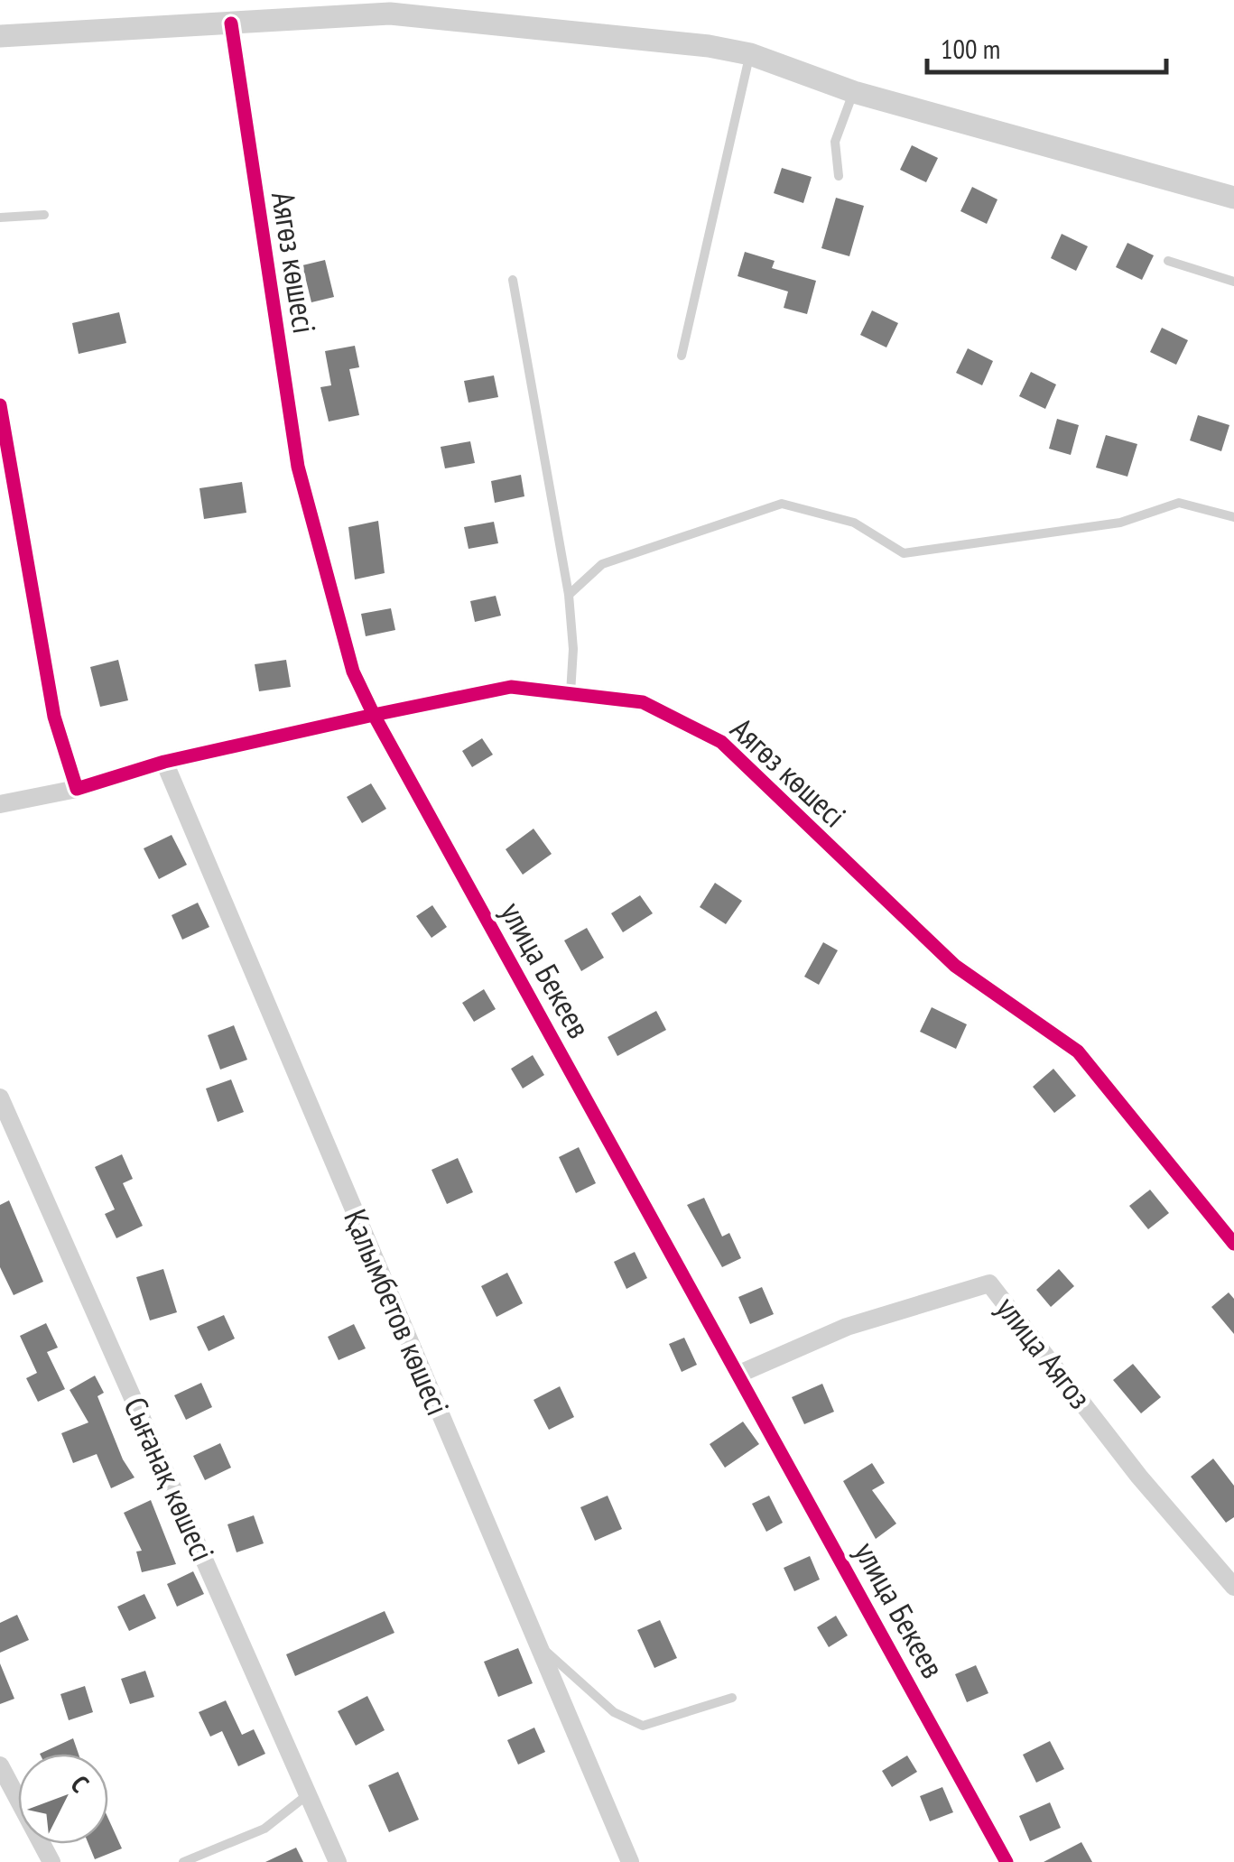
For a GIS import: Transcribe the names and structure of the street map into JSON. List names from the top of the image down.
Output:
{
  "streets": {
    "street": [
      "Аягөз көшесі",
      "улица Бекеев",
      "Қалымбетов көшесі",
      "улица Аягоз",
      "Сығанақ көшесі"
    ]
  },
  "crossings": [
    ["Аягөз көшесі", "улица Бекеев"],
    ["улица Бекеев", "улица Аягоз"]
  ],
  "scale_bar": "100 m",
  "north": "top right"
}
